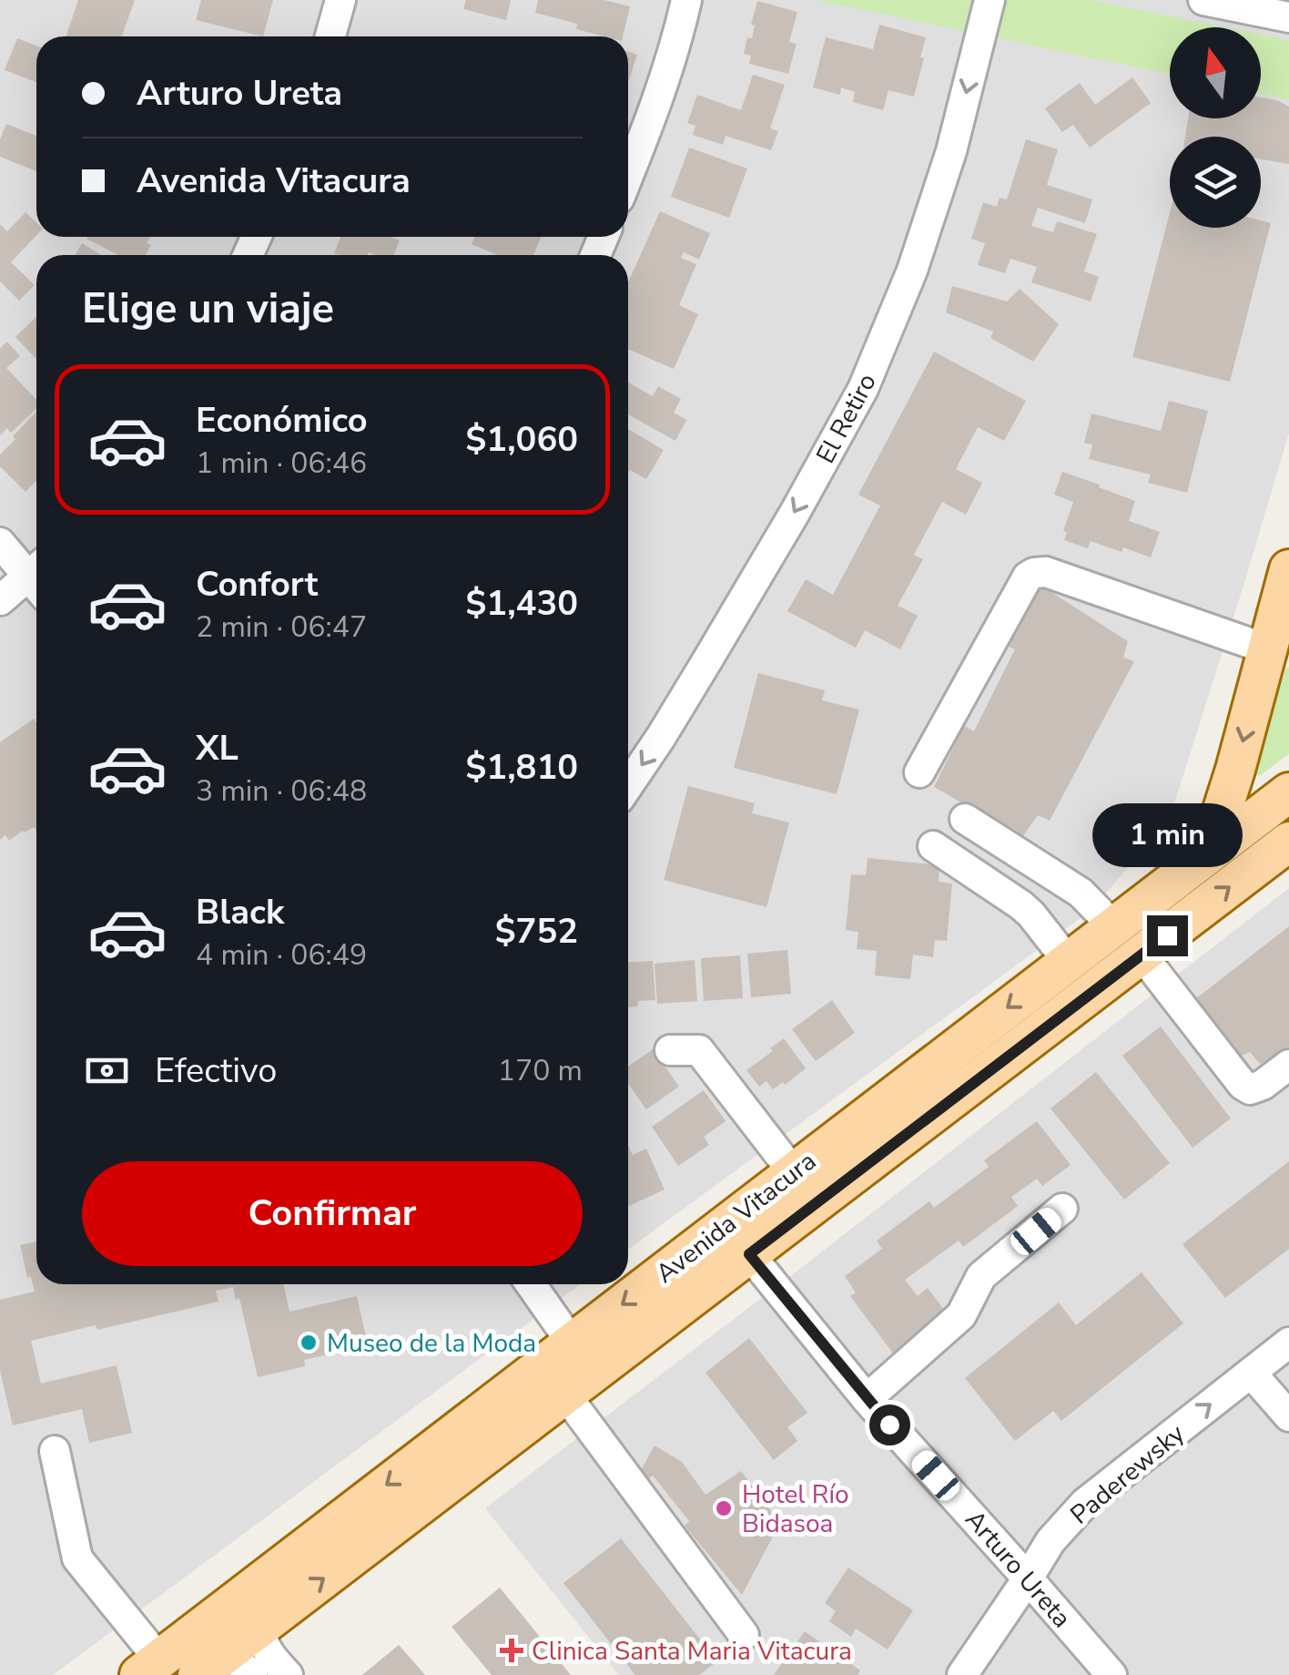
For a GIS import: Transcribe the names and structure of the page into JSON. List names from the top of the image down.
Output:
{
  "streets": {
    "main road": ["Avenida Vitacura"],
    "street": ["El Retiro", "Paderewsky", "Arturo Ureta"]
  },
  "crossings": [
    ["Avenida Vitacura", "Arturo Ureta"],
    ["Paderewsky", "Arturo Ureta"]
  ],
  "one_way": ["El Retiro"],
  "places": {
    "other": ["Museo de la Moda", "Hotel Río Bidasoa"],
    "health": ["Clinica Santa Maria Vitacura"]
  },
  "north": "top",
  "page": {
    "banner": ["Arturo Ureta", "Avenida Vitacura"],
    "heading": "Elige un viaje",
    "list": [
      {
        "name": "Económico",
        "note": "1 min · 06:46",
        "value": "$1,060"
      },
      {
        "name": "Confort",
        "note": "2 min · 06:47",
        "value": "$1,430"
      },
      {
        "name": "XL",
        "note": "3 min · 06:48",
        "value": "$1,810"
      },
      {
        "name": "Black",
        "note": "4 min · 06:49",
        "value": "$752"
      }
    ],
    "bubble": "1 min",
    "pay": ["Efectivo", "170 m"],
    "buttons": "Confirmar"
  }
}
